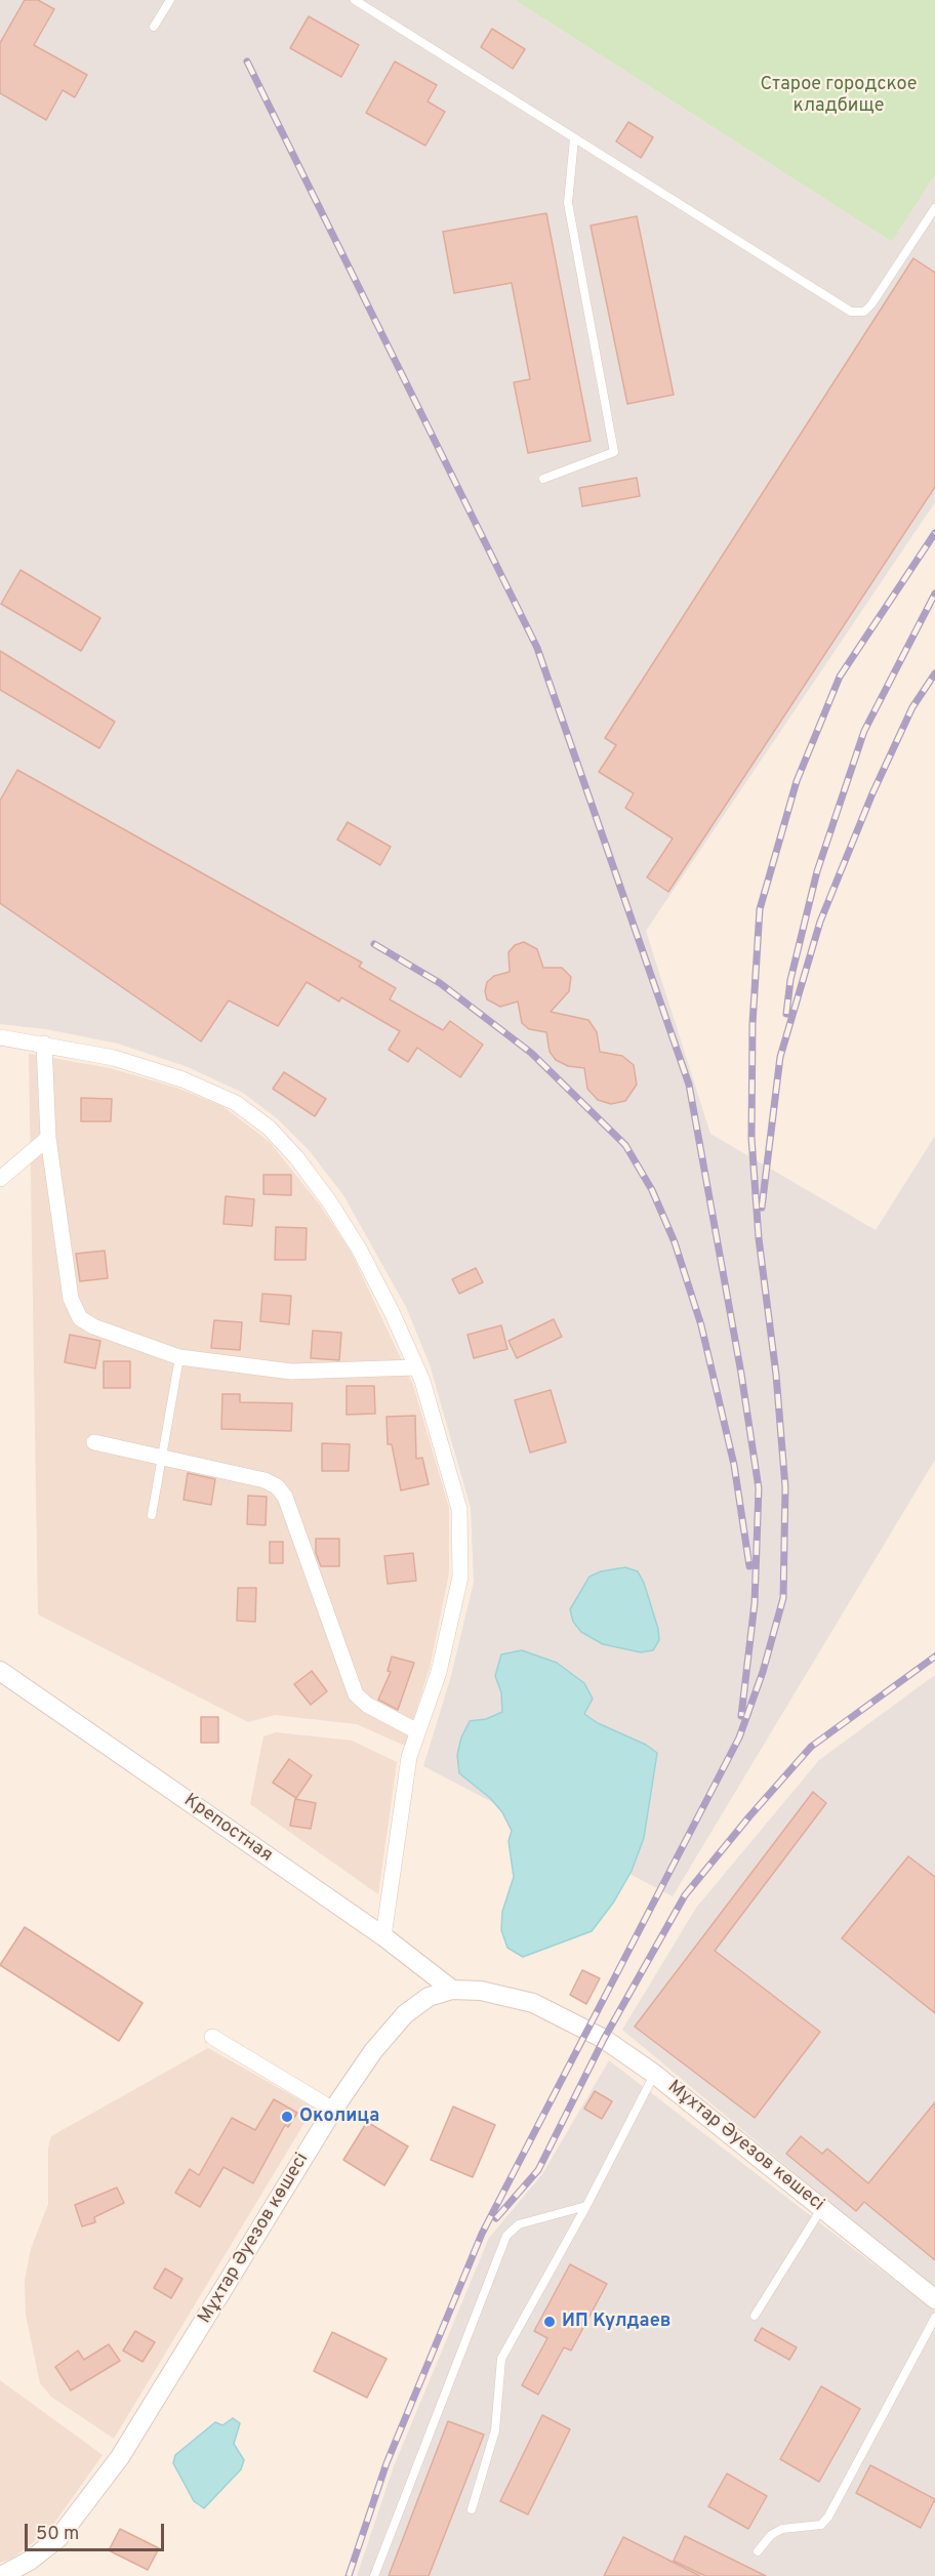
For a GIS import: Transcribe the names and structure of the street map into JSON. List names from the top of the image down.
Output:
{
  "streets": {
    "street": ["Крепостная", "Мұхтар Әуезов көшесі"]
  },
  "crossings": [
    ["Крепостная", "Мұхтар Әуезов көшесі"]
  ],
  "parks": ["Старое городское кладбище"],
  "places": ["Околица", "ИП Кулдаев"],
  "scale_bar": "50 m"
}
